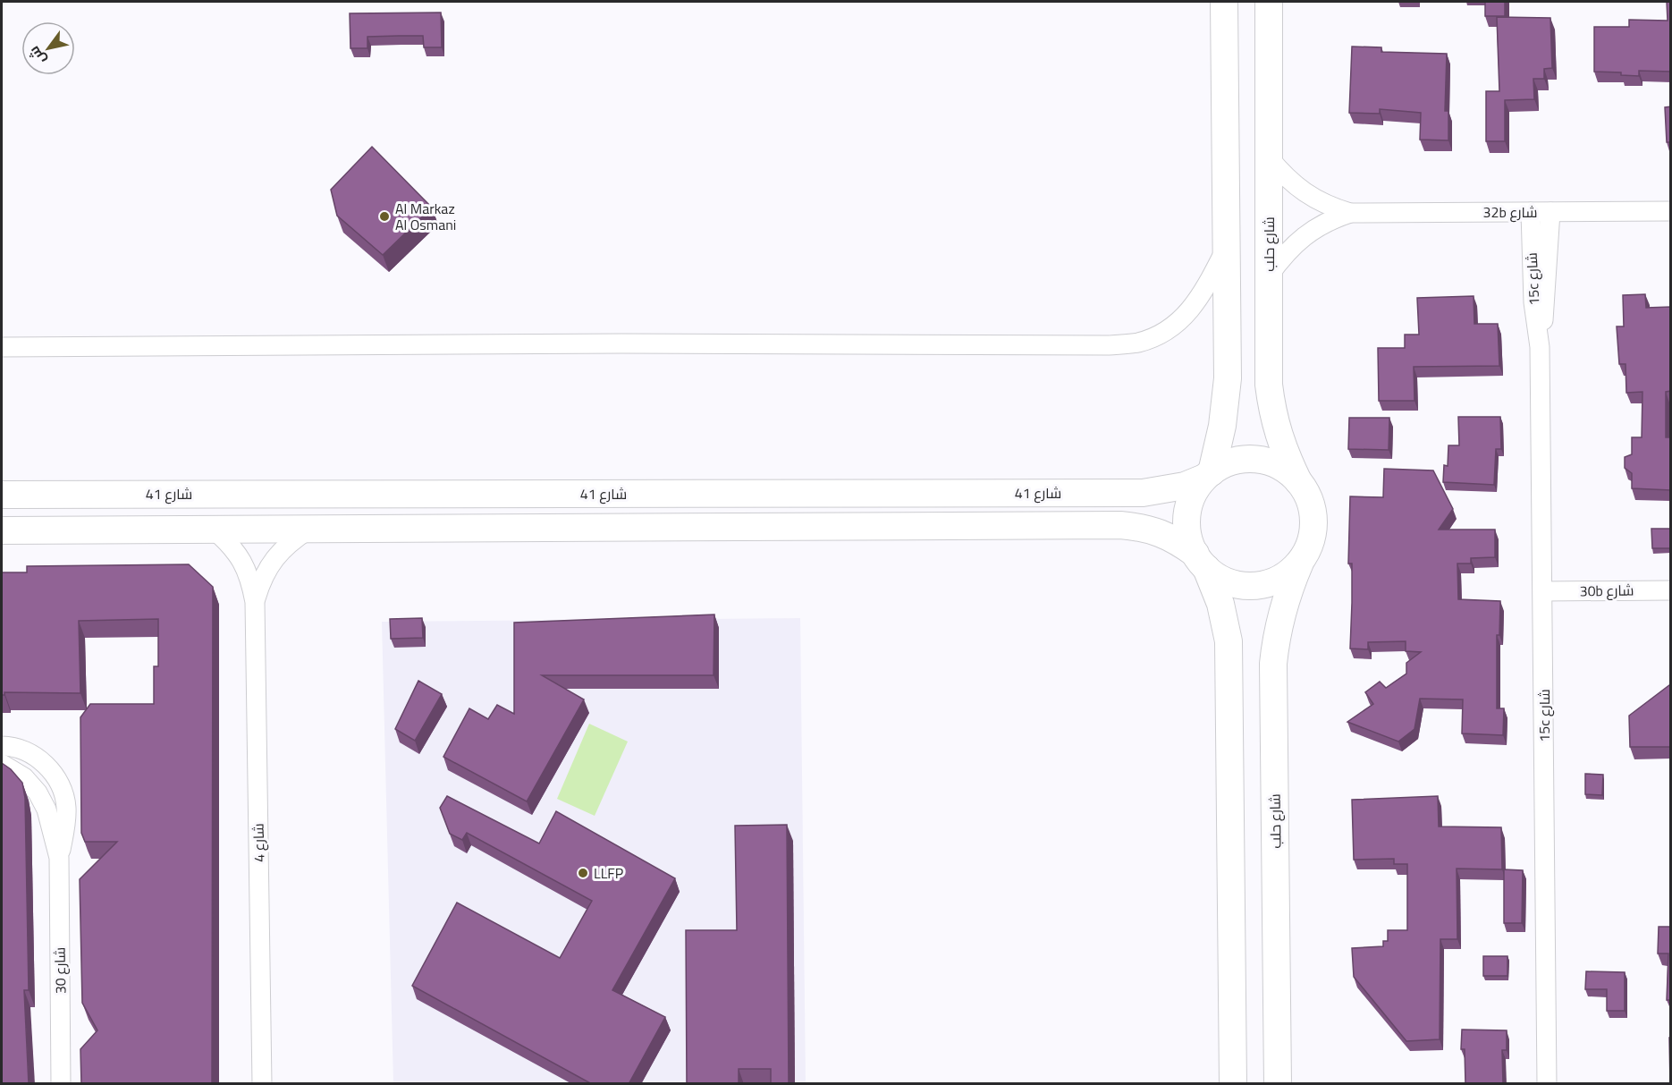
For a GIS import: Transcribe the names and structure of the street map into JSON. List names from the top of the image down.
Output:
{
  "streets": {
    "street": [
      "32b شارع",
      "شارع حلب",
      "15c شارع",
      "شارع 41",
      "30b شارع",
      "شارع 4",
      "شارع 30"
    ]
  },
  "crossings": [
    ["32b شارع", "شارع حلب"],
    ["32b شارع", "15c شارع"],
    ["شارع حلب", "شارع 41"],
    ["15c شارع", "30b شارع"]
  ],
  "places": ["Al Markaz Al Osmani", "LLFP"],
  "north": "bottom left"
}
